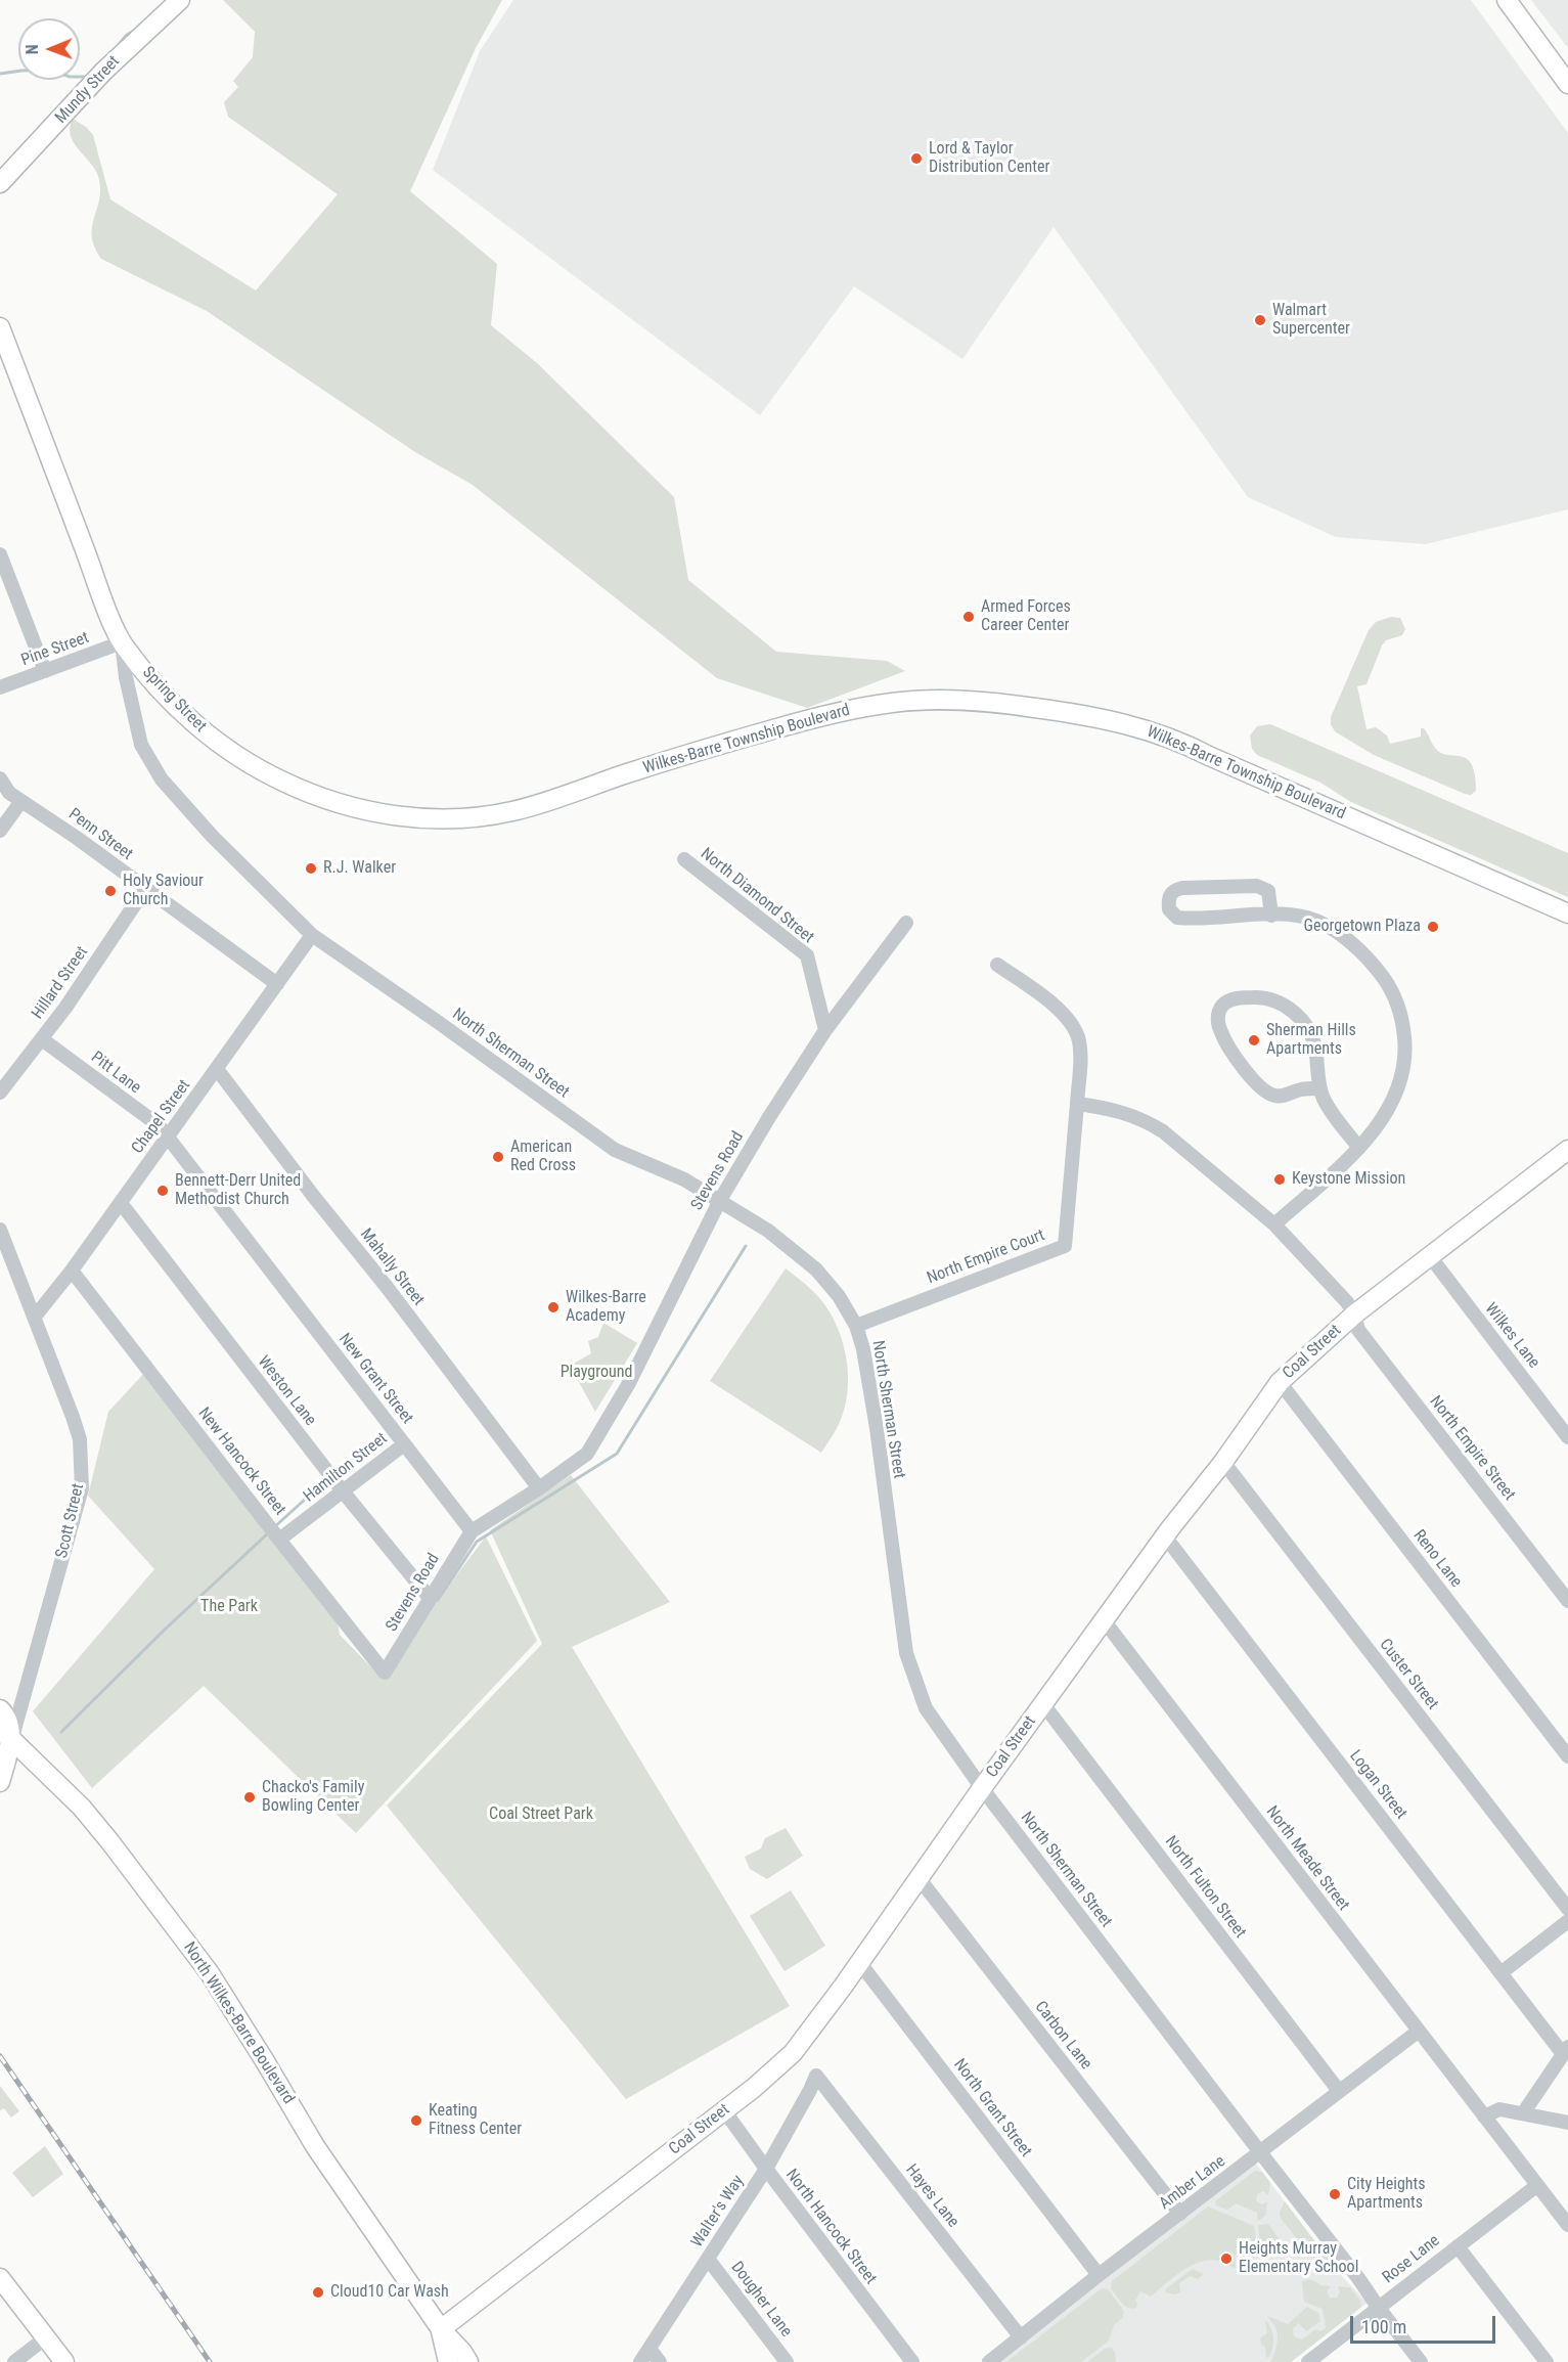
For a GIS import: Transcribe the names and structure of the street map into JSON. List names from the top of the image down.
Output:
{
  "streets": {
    "main road": [
      "Mundy Street",
      "Spring Street",
      "Wilkes-Barre Township Boulevard",
      "Coal Street",
      "Scott Street",
      "North Wilkes-Barre Boulevard"
    ],
    "street": [
      "Pine Street",
      "Penn Street",
      "North Diamond Street",
      "Hillard Street",
      "North Sherman Street",
      "Pitt Lane",
      "Chapel Street",
      "Stevens Road",
      "North Empire Court",
      "Mahally Street",
      "Wilkes Lane",
      "New Grant Street",
      "Weston Lane",
      "North Empire Street",
      "New Hancock Street",
      "Hamilton Street",
      "Reno Lane",
      "Custer Street",
      "Logan Street",
      "North Meade Street",
      "North Fulton Street",
      "Carbon Lane",
      "North Grant Street",
      "Amber Lane",
      "Hayes Lane",
      "Walter's Way",
      "North Hancock Street",
      "Rose Lane",
      "Dougher Lane"
    ]
  },
  "crossings": [
    ["Pine Street", "Spring Street"],
    ["Pine Street", "North Sherman Street"],
    ["Spring Street", "Wilkes-Barre Township Boulevard"],
    ["Spring Street", "North Sherman Street"],
    ["Penn Street", "Hillard Street"],
    ["Penn Street", "Chapel Street"],
    ["North Diamond Street", "Stevens Road"],
    ["Hillard Street", "Pitt Lane"],
    ["North Sherman Street", "Chapel Street"],
    ["North Sherman Street", "Stevens Road"],
    ["North Sherman Street", "North Empire Court"],
    ["North Sherman Street", "Coal Street"],
    ["North Sherman Street", "Amber Lane"],
    ["North Sherman Street", "Rose Lane"],
    ["Pitt Lane", "Chapel Street"],
    ["Pitt Lane", "New Grant Street"],
    ["Chapel Street", "Mahally Street"],
    ["Chapel Street", "New Grant Street"],
    ["Chapel Street", "Weston Lane"],
    ["Chapel Street", "New Hancock Street"],
    ["Chapel Street", "Scott Street"],
    ["Stevens Road", "Mahally Street"],
    ["Stevens Road", "New Grant Street"],
    ["Stevens Road", "Weston Lane"],
    ["Stevens Road", "New Hancock Street"],
    ["Wilkes Lane", "Coal Street"],
    ["Coal Street", "North Empire Street"],
    ["Coal Street", "Reno Lane"],
    ["Coal Street", "Custer Street"],
    ["Coal Street", "Logan Street"],
    ["Coal Street", "North Meade Street"],
    ["Coal Street", "North Fulton Street"],
    ["Coal Street", "North Wilkes-Barre Boulevard"],
    ["Coal Street", "Carbon Lane"],
    ["Coal Street", "North Grant Street"],
    ["Coal Street", "North Hancock Street"],
    ["New Grant Street", "Hamilton Street"],
    ["Weston Lane", "Hamilton Street"],
    ["New Hancock Street", "Hamilton Street"],
    ["Scott Street", "North Wilkes-Barre Boulevard"],
    ["North Meade Street", "Amber Lane"],
    ["North Meade Street", "Rose Lane"],
    ["North Fulton Street", "Amber Lane"],
    ["Carbon Lane", "Amber Lane"],
    ["North Grant Street", "Amber Lane"],
    ["Amber Lane", "Hayes Lane"],
    ["Hayes Lane", "Walter's Way"],
    ["Walter's Way", "North Hancock Street"],
    ["Walter's Way", "Dougher Lane"]
  ],
  "parks": ["Playground", "The Park", "Coal Street Park"],
  "places": [
    "Lord & Taylor Distribution Center",
    "Walmart Supercenter",
    "Armed Forces Career Center",
    "R.J. Walker",
    "Holy Saviour Church",
    "Georgetown Plaza",
    "Sherman Hills Apartments",
    "American Red Cross",
    "Keystone Mission",
    "Bennett-Derr United Methodist Church",
    "Wilkes-Barre Academy",
    "Chacko's Family Bowling Center",
    "Keating Fitness Center",
    "City Heights Apartments",
    "Heights Murray Elementary School",
    "Cloud10 Car Wash"
  ],
  "scale_bar": "100 m",
  "north": "left"
}
